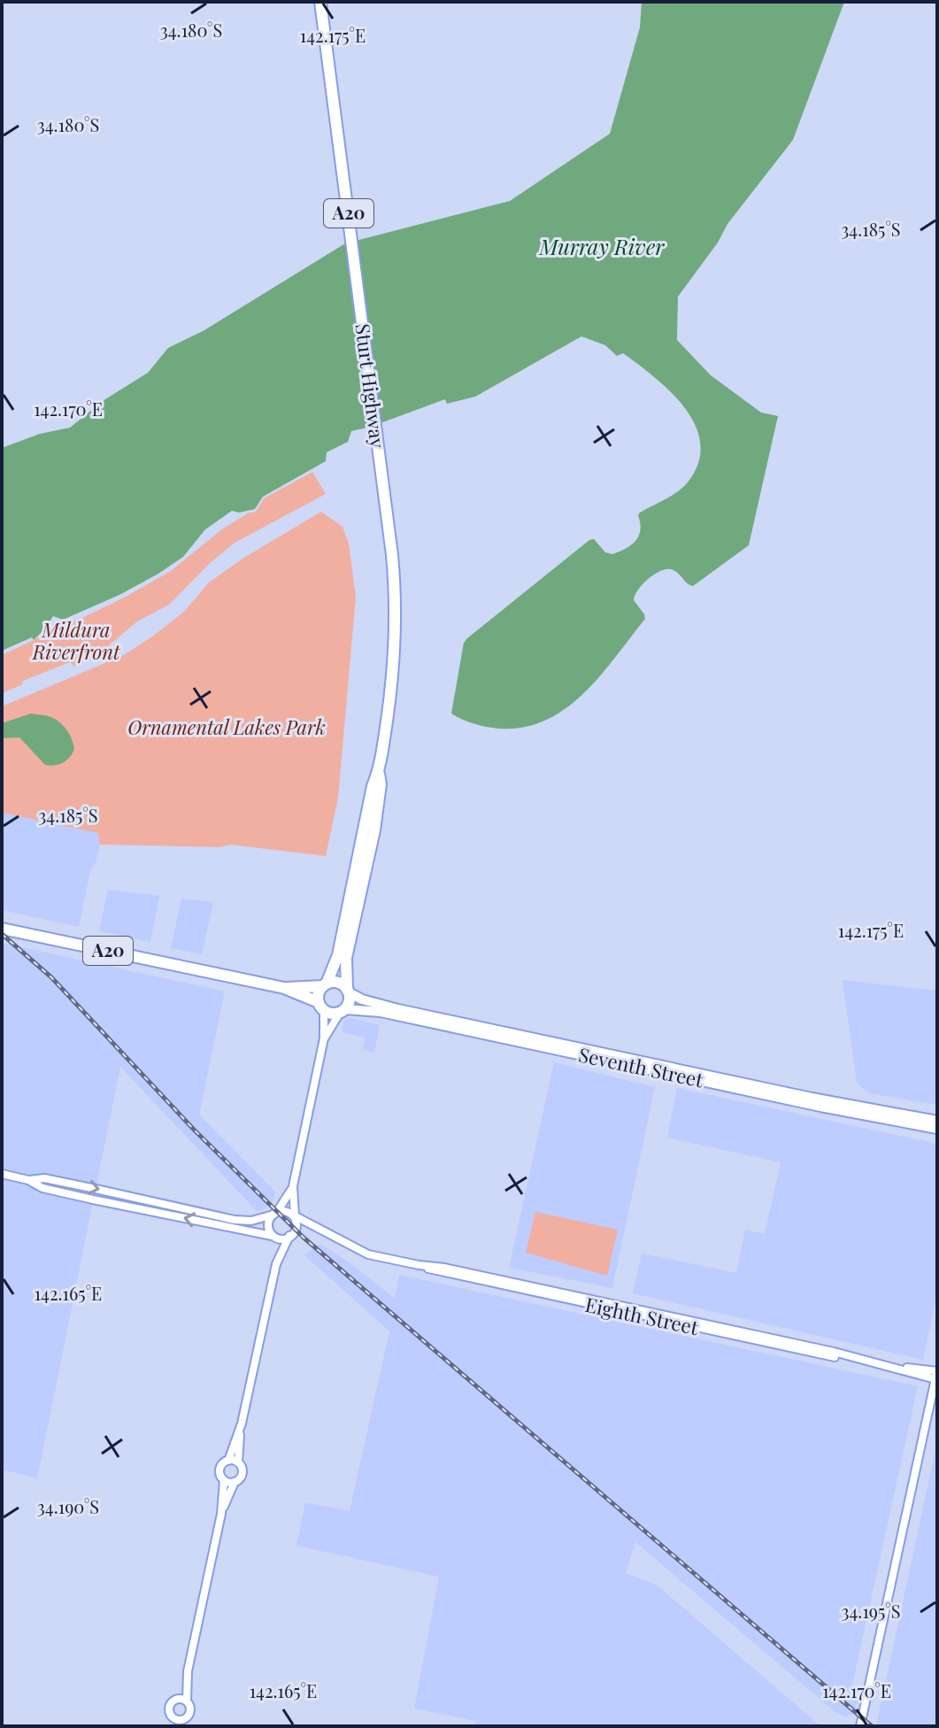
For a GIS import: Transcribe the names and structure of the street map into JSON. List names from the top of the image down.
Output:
{
  "streets": {
    "highway": ["A20", "Sturt Highway"],
    "main road": ["Seventh Street"],
    "street": ["Eighth Street"]
  },
  "crossings": [
    ["A20", "Sturt Highway"],
    ["A20", "Seventh Street"],
    ["Sturt Highway", "Seventh Street"]
  ],
  "water": ["Murray River"],
  "parks": ["Mildura Riverfront", "Ornamental Lakes Park"],
  "coordinates": [
    "34.180°S",
    "142.175°E",
    "34.185°S",
    "142.170°E",
    "142.165°E",
    "34.190°S",
    "34.195°S"
  ]
}
